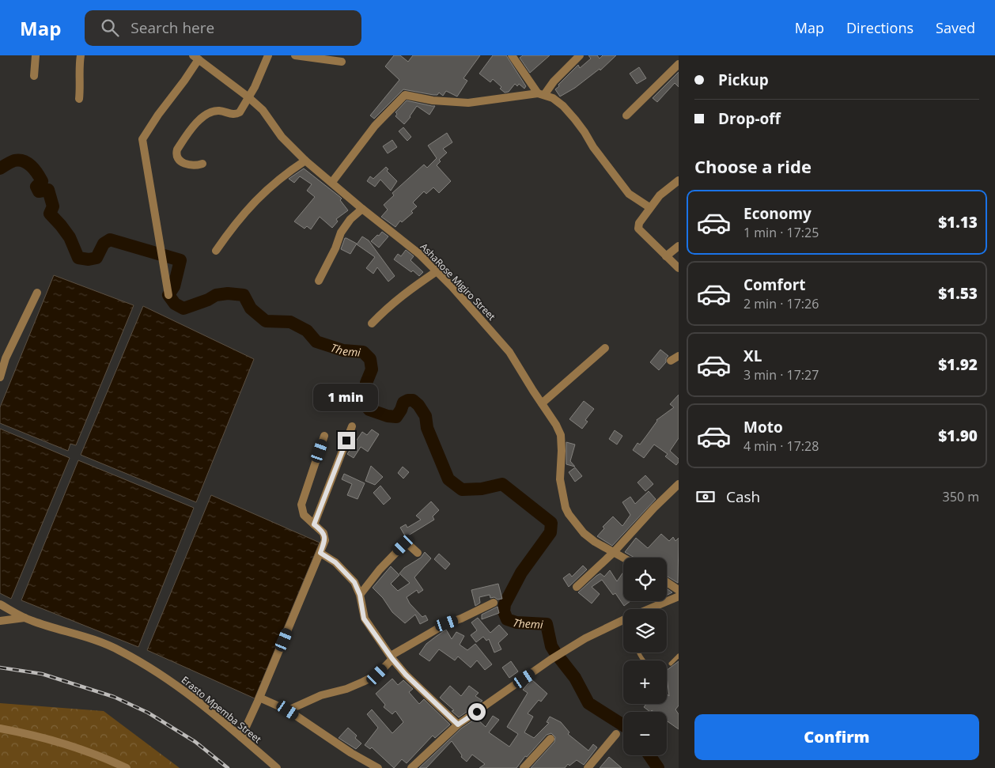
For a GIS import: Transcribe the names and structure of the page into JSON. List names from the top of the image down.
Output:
{
  "streets": {
    "street": ["AshaRose Migiro Street", "Erasto Mpemba Street"]
  },
  "water": ["Themi"],
  "page": {
    "header": "Map",
    "search": "Search here",
    "nav": ["Map", "Directions", "Saved"],
    "banner": ["Pickup", "Drop-off"],
    "heading": "Choose a ride",
    "list": [
      {
        "name": "Economy",
        "note": "1 min · 17:25",
        "value": "$1.13"
      },
      {
        "name": "Comfort",
        "note": "2 min · 17:26",
        "value": "$1.53"
      },
      {
        "name": "XL",
        "note": "3 min · 17:27",
        "value": "$1.92"
      },
      {
        "name": "Moto",
        "note": "4 min · 17:28",
        "value": "$1.90"
      }
    ],
    "bubble": "1 min",
    "pay": ["Cash", "350 m"],
    "map_buttons": ["+", "−"],
    "buttons": "Confirm"
  }
}
